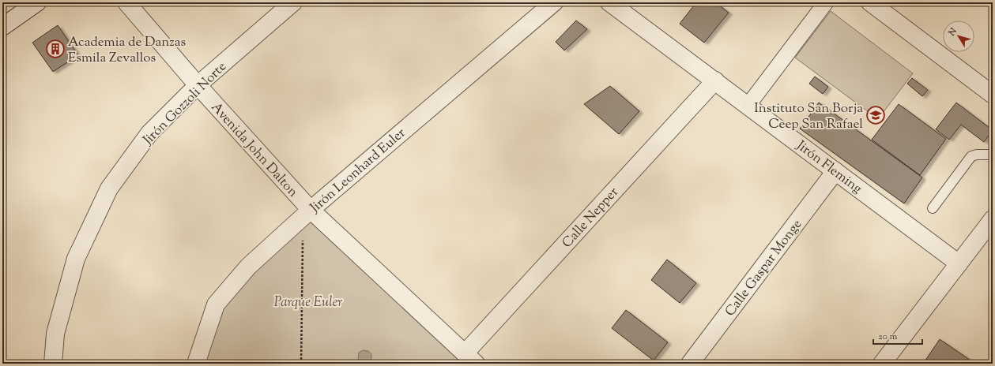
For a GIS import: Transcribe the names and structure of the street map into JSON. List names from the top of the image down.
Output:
{
  "streets": {
    "street": [
      "Jirón Gozzoli Norte",
      "Avenida John Dalton",
      "Jirón Fleming",
      "Jirón Leonhard Euler",
      "Calle Nepper",
      "Calle Gaspar Monge"
    ]
  },
  "crossings": [
    ["Jirón Gozzoli Norte", "Avenida John Dalton"],
    ["Avenida John Dalton", "Jirón Leonhard Euler"],
    ["Avenida John Dalton", "Calle Nepper"],
    ["Jirón Fleming", "Calle Nepper"],
    ["Jirón Fleming", "Calle Gaspar Monge"]
  ],
  "parks": ["Parque Euler"],
  "places": {
    "building": ["Academia de Danzas Esmila Zevallos"],
    "school or university": ["Instituto San Borja Ceep San Rafael"]
  },
  "scale_bar": "20 m",
  "north": "top left"
}
